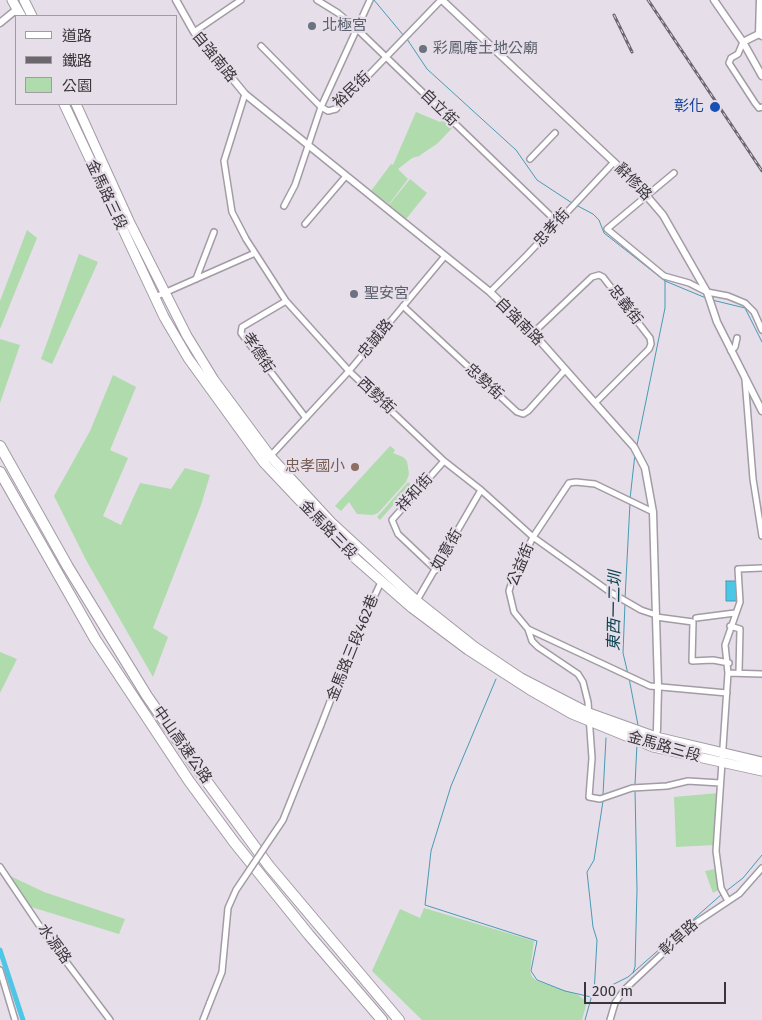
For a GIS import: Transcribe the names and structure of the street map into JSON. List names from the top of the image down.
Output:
{
  "streets": {
    "highway": ["中山高速公路"],
    "main road": ["金馬路三段"],
    "street": [
      "自強南路",
      "裕民街",
      "自立街",
      "辭修路",
      "忠孝街",
      "忠義街",
      "忠誠路",
      "孝德街",
      "忠勢街",
      "西勢街",
      "祥和街",
      "如意街",
      "公益街",
      "金馬路三段462巷",
      "彰草路",
      "水源路"
    ]
  },
  "crossings": [
    ["自強南路", "金馬路三段"],
    ["自強南路", "忠孝街"],
    ["自強南路", "忠義街"],
    ["自強南路", "忠誠路"],
    ["自強南路", "忠勢街"],
    ["自強南路", "西勢街"],
    ["自強南路", "公益街"],
    ["裕民街", "自立街"],
    ["裕民街", "辭修路"],
    ["自立街", "忠孝街"],
    ["辭修路", "忠孝街"],
    ["金馬路三段", "忠誠路"],
    ["金馬路三段", "如意街"],
    ["金馬路三段", "金馬路三段462巷"],
    ["忠誠路", "孝德街"],
    ["忠誠路", "忠勢街"],
    ["忠誠路", "西勢街"],
    ["孝德街", "西勢街"],
    ["西勢街", "祥和街"],
    ["西勢街", "如意街"],
    ["西勢街", "公益街"],
    ["祥和街", "如意街"]
  ],
  "water": ["東西一二圳"],
  "places": [
    "北極宮",
    "彩鳳庵土地公廟",
    "彰化",
    "聖安宮",
    "忠孝國小"
  ],
  "legend": ["道路", "鐵路", "公園"],
  "scale_bar": "200 m"
}
